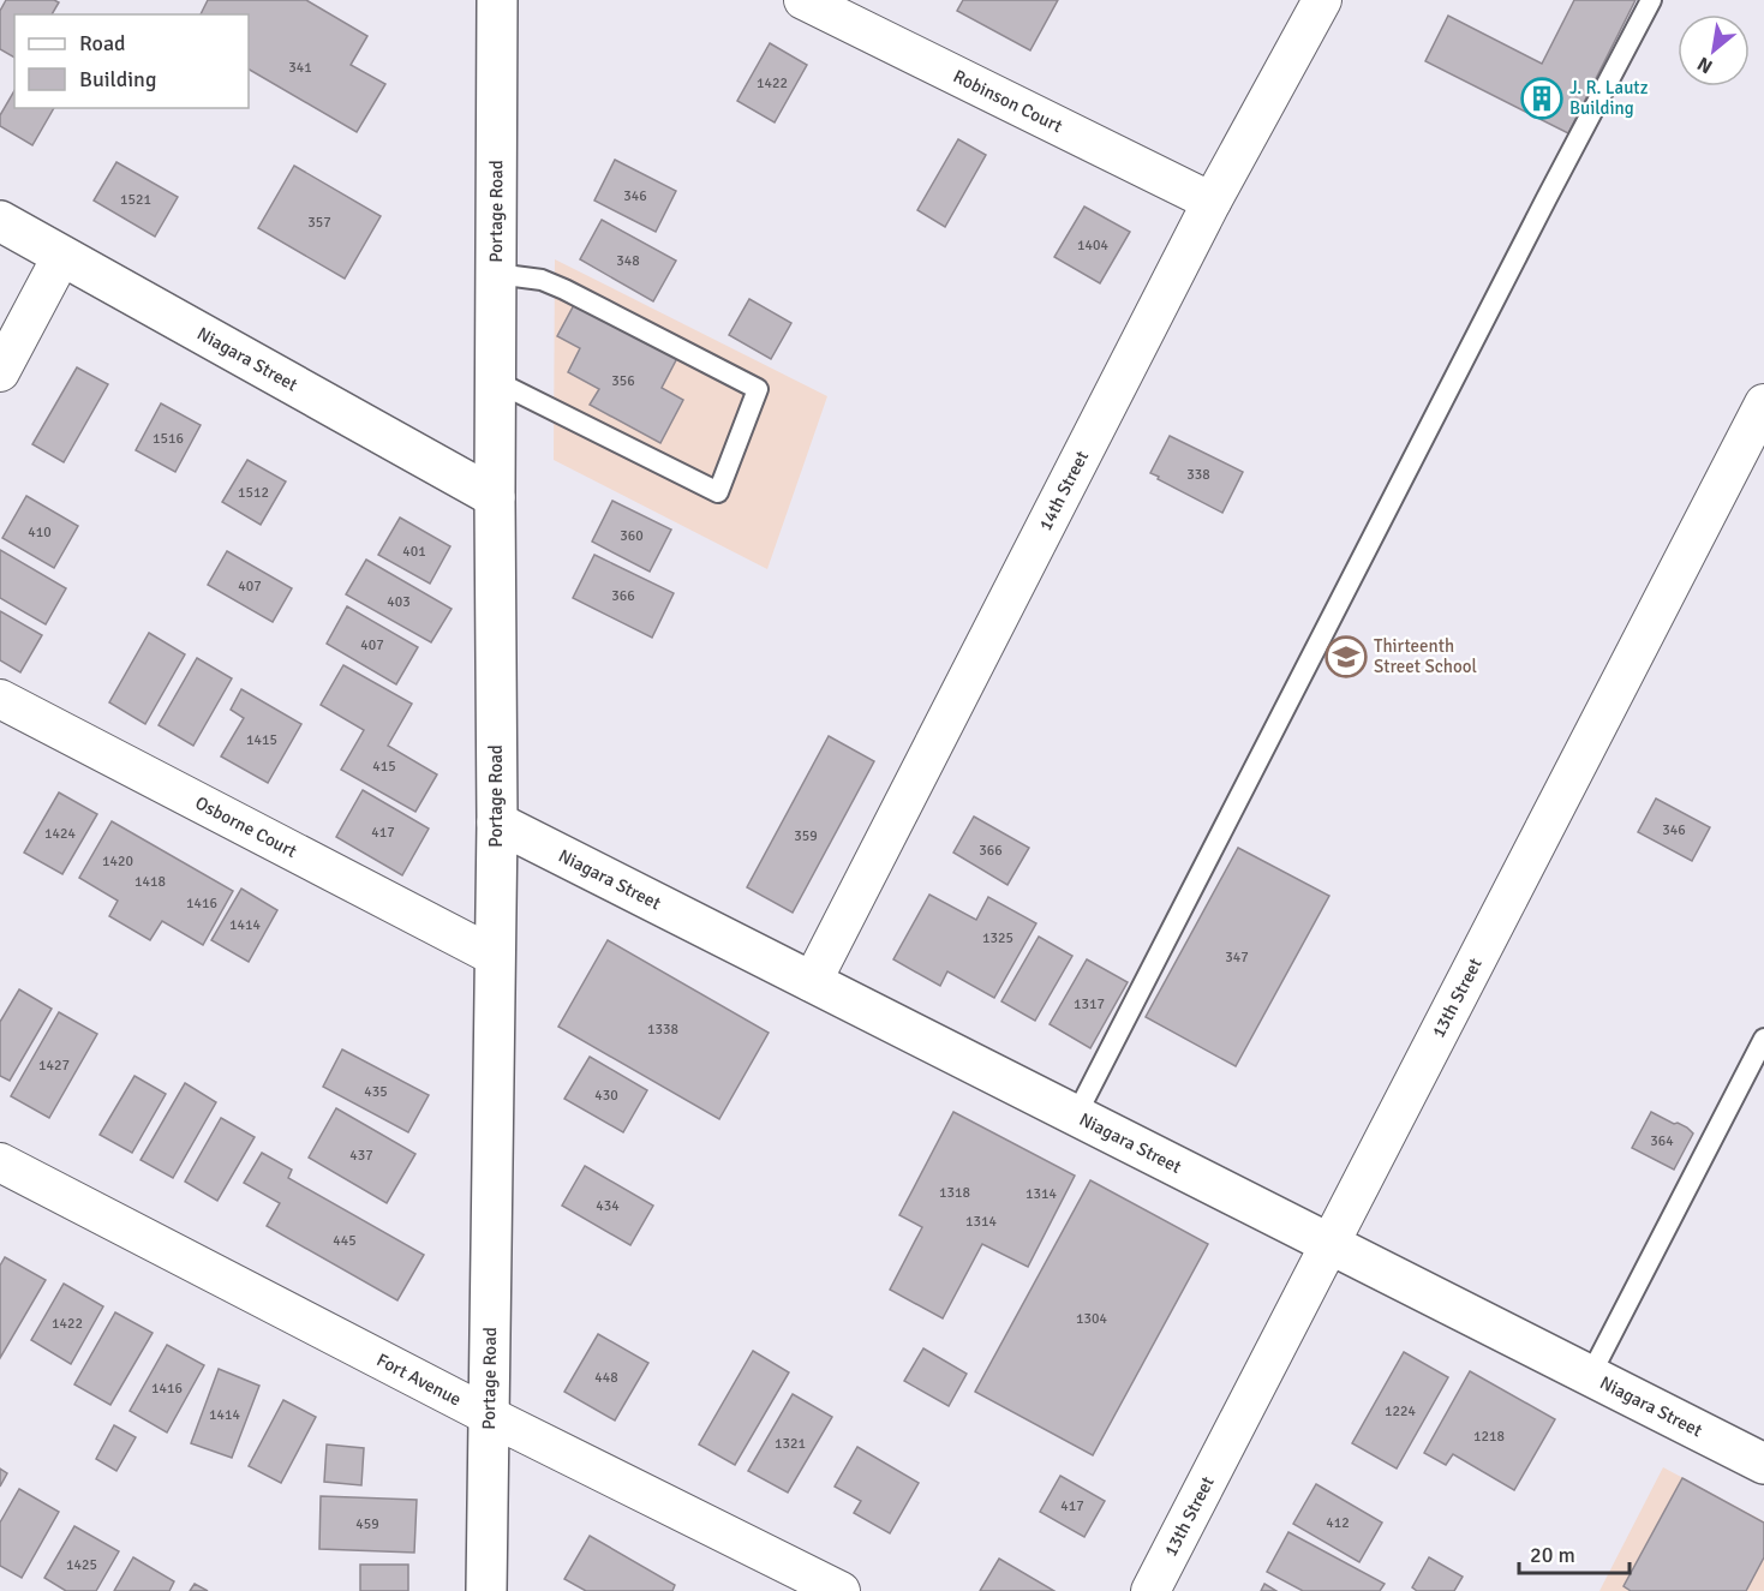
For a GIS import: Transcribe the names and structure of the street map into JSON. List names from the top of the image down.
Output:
{
  "streets": {
    "street": [
      "Robinson Court",
      "Portage Road",
      "Niagara Street",
      "14th Street",
      "Osborne Court",
      "13th Street",
      "Fort Avenue"
    ]
  },
  "crossings": [
    ["Robinson Court", "14th Street"],
    ["Portage Road", "Niagara Street"],
    ["Portage Road", "Osborne Court"],
    ["Portage Road", "Fort Avenue"],
    ["Niagara Street", "14th Street"],
    ["Niagara Street", "13th Street"]
  ],
  "places": {
    "building": ["J. R. Lautz Building"],
    "school or university": ["Thirteenth Street School"]
  },
  "house_numbers": [
    "341",
    "1422",
    "346",
    "1521",
    "357",
    "1404",
    "348",
    "356",
    "1516",
    "338",
    "1512",
    "410",
    "360",
    "401",
    "407",
    "366",
    "403",
    "407",
    "1415",
    "415",
    "346",
    "417",
    "1424",
    "359",
    "366",
    "1420",
    "1418",
    "1416",
    "1414",
    "1325",
    "347",
    "1317",
    "1338",
    "1427",
    "435",
    "430",
    "364",
    "437",
    "1318",
    "1314",
    "434",
    "1314",
    "445",
    "1304",
    "1422",
    "448",
    "1416",
    "1224",
    "1414",
    "1218",
    "1321",
    "417",
    "412",
    "459",
    "1425"
  ],
  "legend": ["Road", "Building"],
  "scale_bar": "20 m",
  "north": "bottom left"
}
